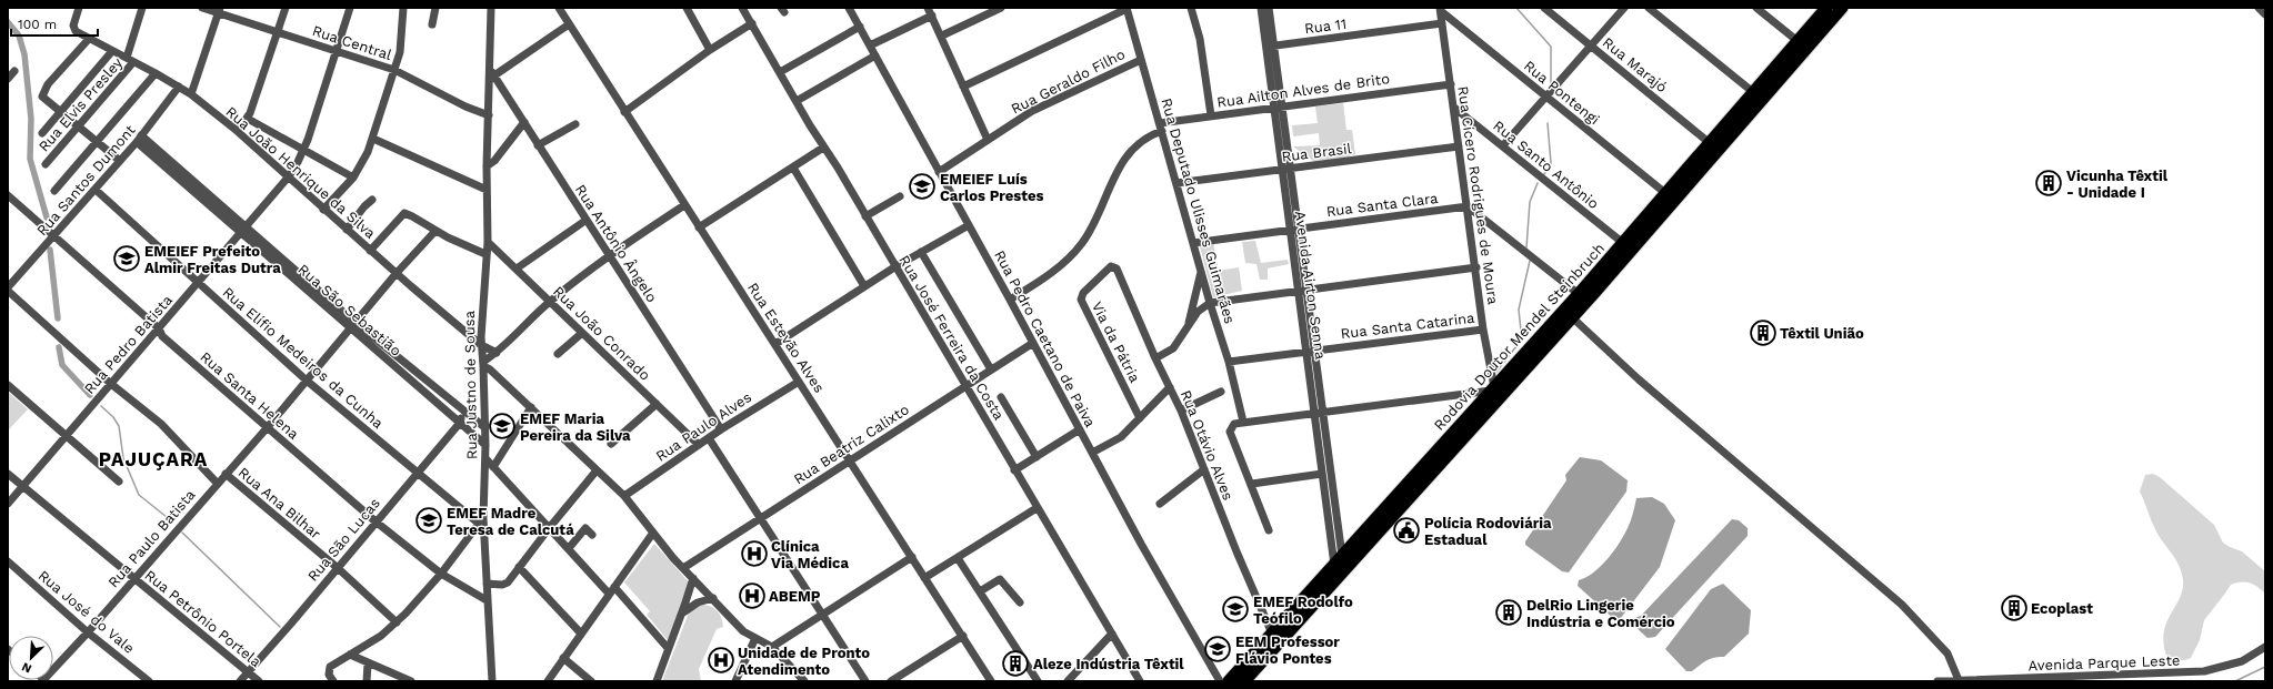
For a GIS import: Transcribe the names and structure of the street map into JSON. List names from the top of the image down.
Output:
{
  "streets": {
    "highway": ["Rodovia Doutor Mendel Steinbruch"],
    "street": [
      "Rua 11",
      "Rua Central",
      "Rua Marajó",
      "Rua Geraldo Filho",
      "Rua Ailton Alves de Brito",
      "Rua Pontengi",
      "Rua Elvis Presley",
      "Rua Brasil",
      "Rua Santo Antônio",
      "Rua João Henrique da Silva",
      "Rua Santos Dumont",
      "Rua Cícero Rodrigues de Moura",
      "Rua Santa Clara",
      "Rua Deputado Ulisses Guimarães",
      "Rua Antônio Ângelo",
      "Avenida Airton Senna",
      "Rua São Sebastião",
      "Rua Santa Catarina",
      "Rua João Conrado",
      "Rua Estevão Alves",
      "Rua José Ferreira da Costa",
      "Rua Pedro Caetano de Paiva",
      "Via da Pátria",
      "Rua Pedro Batista",
      "Rua Elífio Medeiros da Cunha",
      "Rua Justno de Sousa",
      "Rua Santa Helena",
      "Rua Paulo Alves",
      "Rua Beatriz Calixto",
      "Rua Otávio Alves",
      "Rua Ana Bilhar",
      "Rua Paulo Batista",
      "Rua São Lucas",
      "Rua José do Vale",
      "Rua Petrônio Portela",
      "Avenida Parque Leste"
    ]
  },
  "crossings": [
    ["Rua 11", "Rua Cícero Rodrigues de Moura"],
    ["Rua 11", "Avenida Airton Senna"],
    ["Rua Central", "Rua Pedro Batista"],
    ["Rua Central", "Rua Justno de Sousa"],
    ["Rua Marajó", "Rodovia Doutor Mendel Steinbruch"],
    ["Rua Geraldo Filho", "Rua Deputado Ulisses Guimarães"],
    ["Rua Geraldo Filho", "Rua Pedro Caetano de Paiva"],
    ["Rua Ailton Alves de Brito", "Rua Cícero Rodrigues de Moura"],
    ["Rua Ailton Alves de Brito", "Rua Deputado Ulisses Guimarães"],
    ["Rua Ailton Alves de Brito", "Avenida Airton Senna"],
    ["Rua Ailton Alves de Brito", "Rua Pedro Caetano de Paiva"],
    ["Rua Pontengi", "Rua Cícero Rodrigues de Moura"],
    ["Rua Pontengi", "Rodovia Doutor Mendel Steinbruch"],
    ["Rua Elvis Presley", "Rua João Henrique da Silva"],
    ["Rua Brasil", "Rua Cícero Rodrigues de Moura"],
    ["Rua Brasil", "Rua Deputado Ulisses Guimarães"],
    ["Rua Brasil", "Avenida Airton Senna"],
    ["Rua Santo Antônio", "Rua Cícero Rodrigues de Moura"],
    ["Rua Santo Antônio", "Rodovia Doutor Mendel Steinbruch"],
    ["Rua João Henrique da Silva", "Rua Santos Dumont"],
    ["Rua João Henrique da Silva", "Rua Pedro Batista"],
    ["Rua João Henrique da Silva", "Rua Justno de Sousa"],
    ["Rua João Henrique da Silva", "Rua Paulo Batista"],
    ["Rua Santos Dumont", "Rua São Sebastião"],
    ["Rua Santos Dumont", "Rua Elífio Medeiros da Cunha"],
    ["Rua Santos Dumont", "Rua Santa Helena"],
    ["Rua Cícero Rodrigues de Moura", "Rua Santa Clara"],
    ["Rua Cícero Rodrigues de Moura", "Rua Santa Catarina"],
    ["Rua Cícero Rodrigues de Moura", "Rodovia Doutor Mendel Steinbruch"],
    ["Rua Santa Clara", "Rua Deputado Ulisses Guimarães"],
    ["Rua Santa Clara", "Avenida Airton Senna"],
    ["Rua Deputado Ulisses Guimarães", "Rua Santa Catarina"],
    ["Rua Antônio Ângelo", "Rua Justno de Sousa"],
    ["Rua Antônio Ângelo", "Rua Paulo Alves"],
    ["Avenida Airton Senna", "Rua Santa Catarina"],
    ["Avenida Airton Senna", "Rodovia Doutor Mendel Steinbruch"],
    ["Rua São Sebastião", "Rua Pedro Batista"],
    ["Rua São Sebastião", "Rua Justno de Sousa"],
    ["Rua São Sebastião", "Rua Paulo Batista"],
    ["Rua São Sebastião", "Rua São Lucas"],
    ["Rua João Conrado", "Rua Justno de Sousa"],
    ["Rua João Conrado", "Rua Paulo Alves"],
    ["Rodovia Doutor Mendel Steinbruch", "Rua Otávio Alves"],
    ["Rua Estevão Alves", "Rua Paulo Alves"],
    ["Rua Estevão Alves", "Rua Beatriz Calixto"],
    ["Rua José Ferreira da Costa", "Rua Beatriz Calixto"],
    ["Rua Pedro Caetano de Paiva", "Rua Beatriz Calixto"],
    ["Via da Pátria", "Rua Otávio Alves"],
    ["Rua Pedro Batista", "Rua Elífio Medeiros da Cunha"],
    ["Rua Pedro Batista", "Rua Santa Helena"],
    ["Rua Pedro Batista", "Rua Petrônio Portela"],
    ["Rua Elífio Medeiros da Cunha", "Rua Justno de Sousa"],
    ["Rua Elífio Medeiros da Cunha", "Rua Paulo Batista"],
    ["Rua Elífio Medeiros da Cunha", "Rua São Lucas"],
    ["Rua Justno de Sousa", "Rua Santa Helena"],
    ["Rua Santa Helena", "Rua Paulo Batista"],
    ["Rua Santa Helena", "Rua São Lucas"],
    ["Rua Ana Bilhar", "Rua Paulo Batista"],
    ["Rua Ana Bilhar", "Rua São Lucas"],
    ["Rua Paulo Batista", "Rua José do Vale"],
    ["Rua Paulo Batista", "Rua Petrônio Portela"],
    ["Rua São Lucas", "Rua Petrônio Portela"]
  ],
  "districts": ["PAJUÇARA"],
  "places": {
    "building": [
      "Vicunha Têxtil - Unidade I",
      "Têxtil União",
      "Ecoplast",
      "DelRio Lingerie Indústria e Comércio",
      "Aleze Indústria Têxtil"
    ],
    "school or university": [
      "EMEIEF Luís Carlos Prestes",
      "EMEIEF Prefeito Almir Freitas Dutra",
      "EMEF Maria Pereira da Silva",
      "EMEF Madre Teresa de Calcutá",
      "EMEF Rodolfo Teófilo",
      "EEM Professor Flávio Pontes"
    ],
    "public building": ["Polícia Rodoviária Estadual"],
    "hospital": ["Clínica Via Médica", "ABEMP", "Unidade de Pronto Atendimento"]
  },
  "scale_bar": "100 m",
  "north": "bottom left"
}
